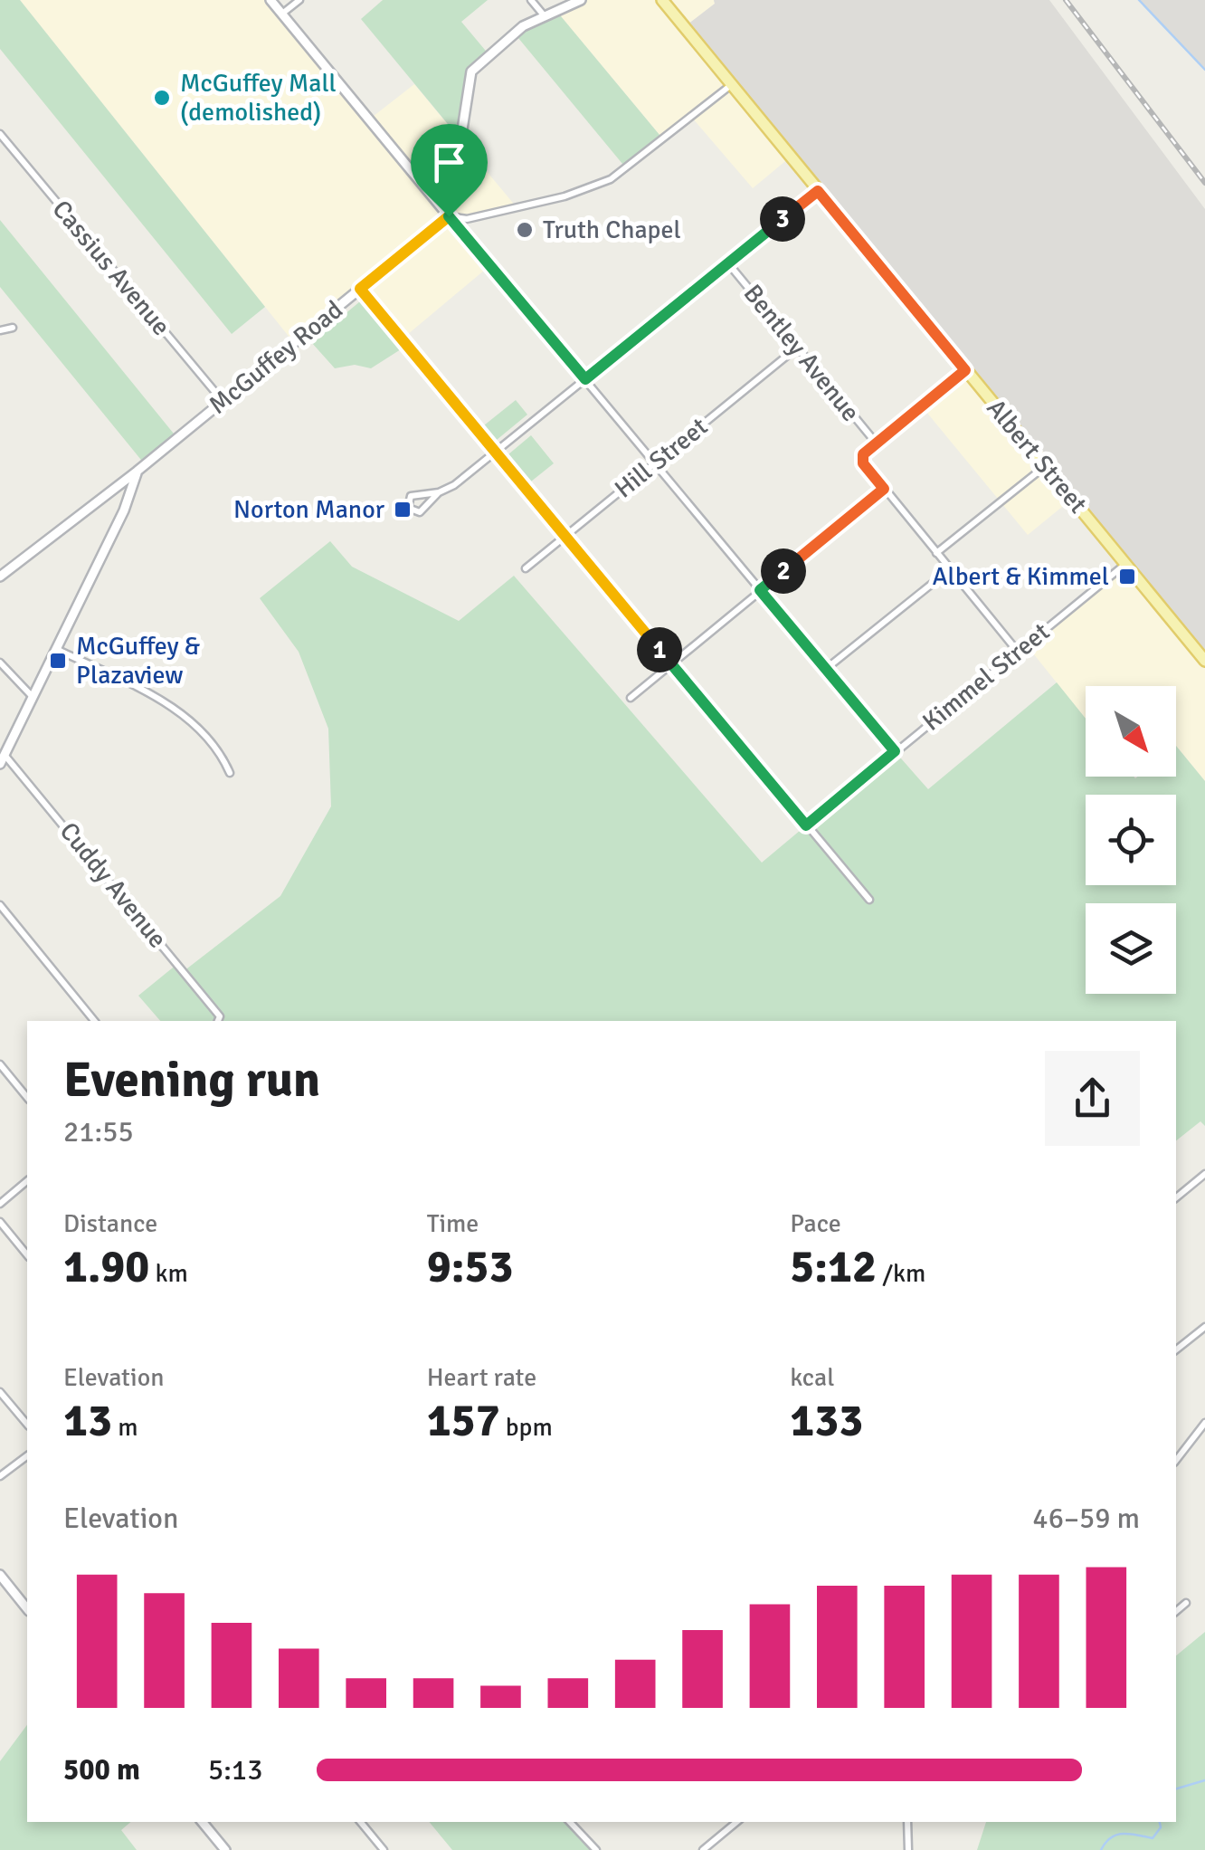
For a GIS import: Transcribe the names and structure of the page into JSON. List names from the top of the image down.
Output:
{
  "streets": {
    "main road": ["Albert Street"],
    "street": [
      "Cassius Avenue",
      "Bentley Avenue",
      "McGuffey Road",
      "Hill Street",
      "Kimmel Street",
      "Cuddy Avenue"
    ]
  },
  "crossings": [
    ["Cassius Avenue", "McGuffey Road"],
    ["Bentley Avenue", "Hill Street"],
    ["Bentley Avenue", "Kimmel Street"],
    ["Albert Street", "Kimmel Street"]
  ],
  "places": {
    "other": ["McGuffey Mall (demolished)", "Truth Chapel"],
    "transit": ["Norton Manor", "Albert & Kimmel", "McGuffey & Plazaview"]
  },
  "north": "bottom right",
  "page": {
    "pins": ["3", "2", "1"],
    "heading": ["Evening run", "21:55"],
    "stats": [
      ["Distance", "1.90 km"],
      ["Time", "9:53"],
      ["Pace", "5:12 /km"],
      ["Elevation", "13 m"],
      ["Heart rate", "157 bpm"],
      ["kcal", "133"]
    ],
    "chart": ["Elevation", "46–59 m"],
    "list": [
      {
        "name": "500 m",
        "note": "5:13"
      }
    ]
  }
}
